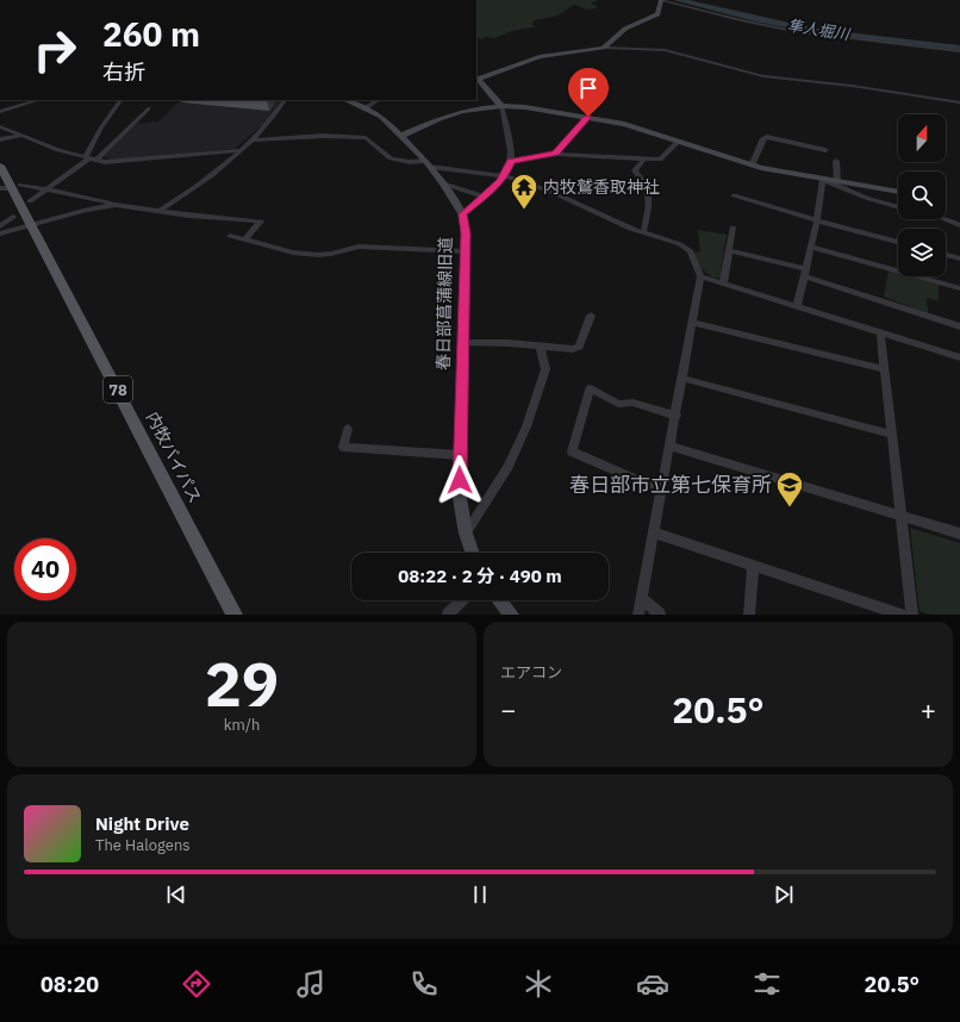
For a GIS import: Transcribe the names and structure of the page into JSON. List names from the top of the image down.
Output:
{
  "streets": {
    "main road": ["78", "内牧バイパス"],
    "street": ["春日部菖蒲線旧道"]
  },
  "water": ["隼人堀川"],
  "places": {
    "temple": ["内牧鷲香取神社"],
    "school or university": ["春日部市立第七保育所"]
  },
  "north": "top",
  "page": {
    "turn": ["260 m", "右折"],
    "limit": "40",
    "trip": "08:22 · 2 分 · 490 m",
    "tile": [
      ["29", "km/h"],
      "エアコン"
    ],
    "heat": ["−", "20.5°", "+"],
    "song": ["Night Drive", "The Halogens"],
    "tabs": ["08:20", "20.5°"]
  }
}
